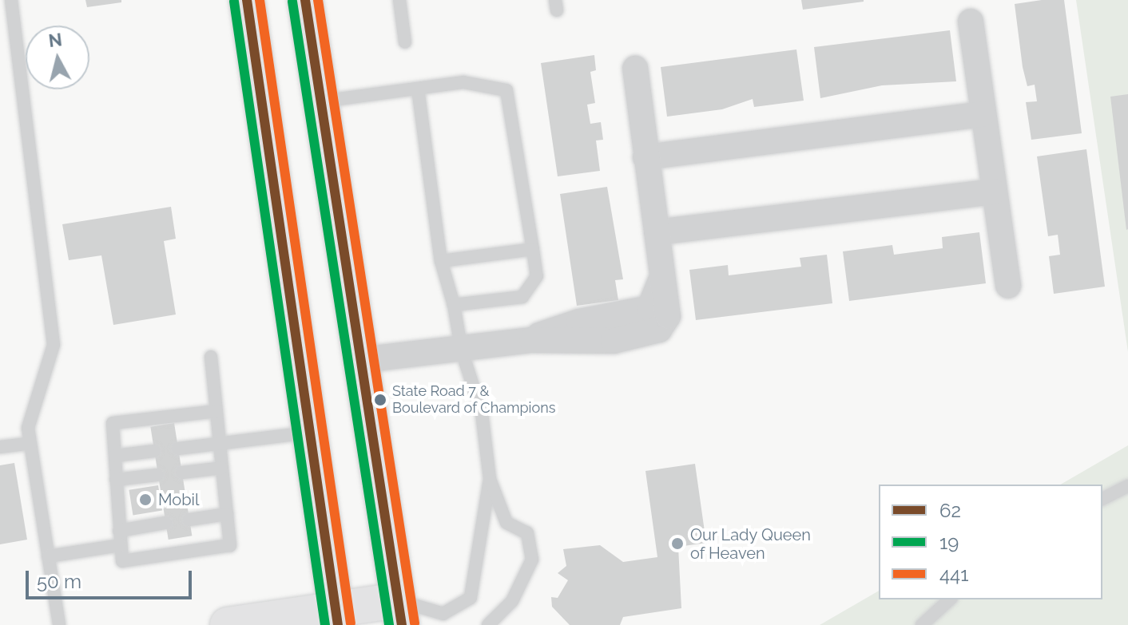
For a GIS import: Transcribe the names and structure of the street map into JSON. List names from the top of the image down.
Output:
{
  "places": ["State Road 7 & Boulevard of Champions", "Mobil", "Our Lady Queen of Heaven"],
  "lines": ["transit line 62", "transit line 441", "transit line 19"],
  "legend": ["62", "19", "441"],
  "scale_bar": "50 m",
  "north": "top"
}
